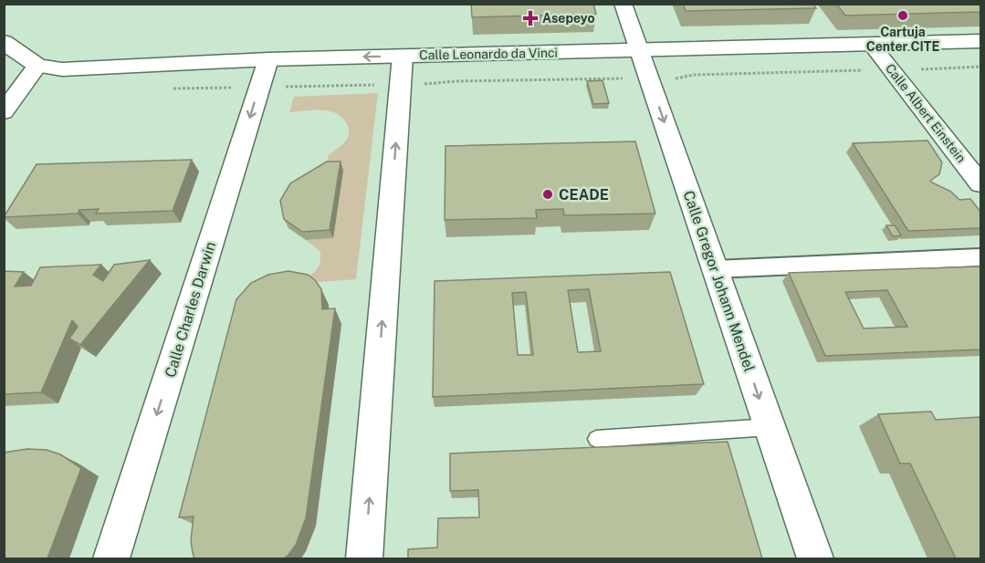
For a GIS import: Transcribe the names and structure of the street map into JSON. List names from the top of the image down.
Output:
{
  "streets": {
    "street": [
      "Calle Leonardo da Vinci",
      "Calle Albert Einstein",
      "Calle Gregor Johann Mendel",
      "Calle Charles Darwin"
    ]
  },
  "crossings": [
    ["Calle Leonardo da Vinci", "Calle Albert Einstein"],
    ["Calle Leonardo da Vinci", "Calle Gregor Johann Mendel"],
    ["Calle Leonardo da Vinci", "Calle Charles Darwin"]
  ],
  "one_way": ["Calle Gregor Johann Mendel"],
  "places": {
    "other": ["Cartuja Center CITE", "CEADE"],
    "health": ["Asepeyo"]
  }
}
